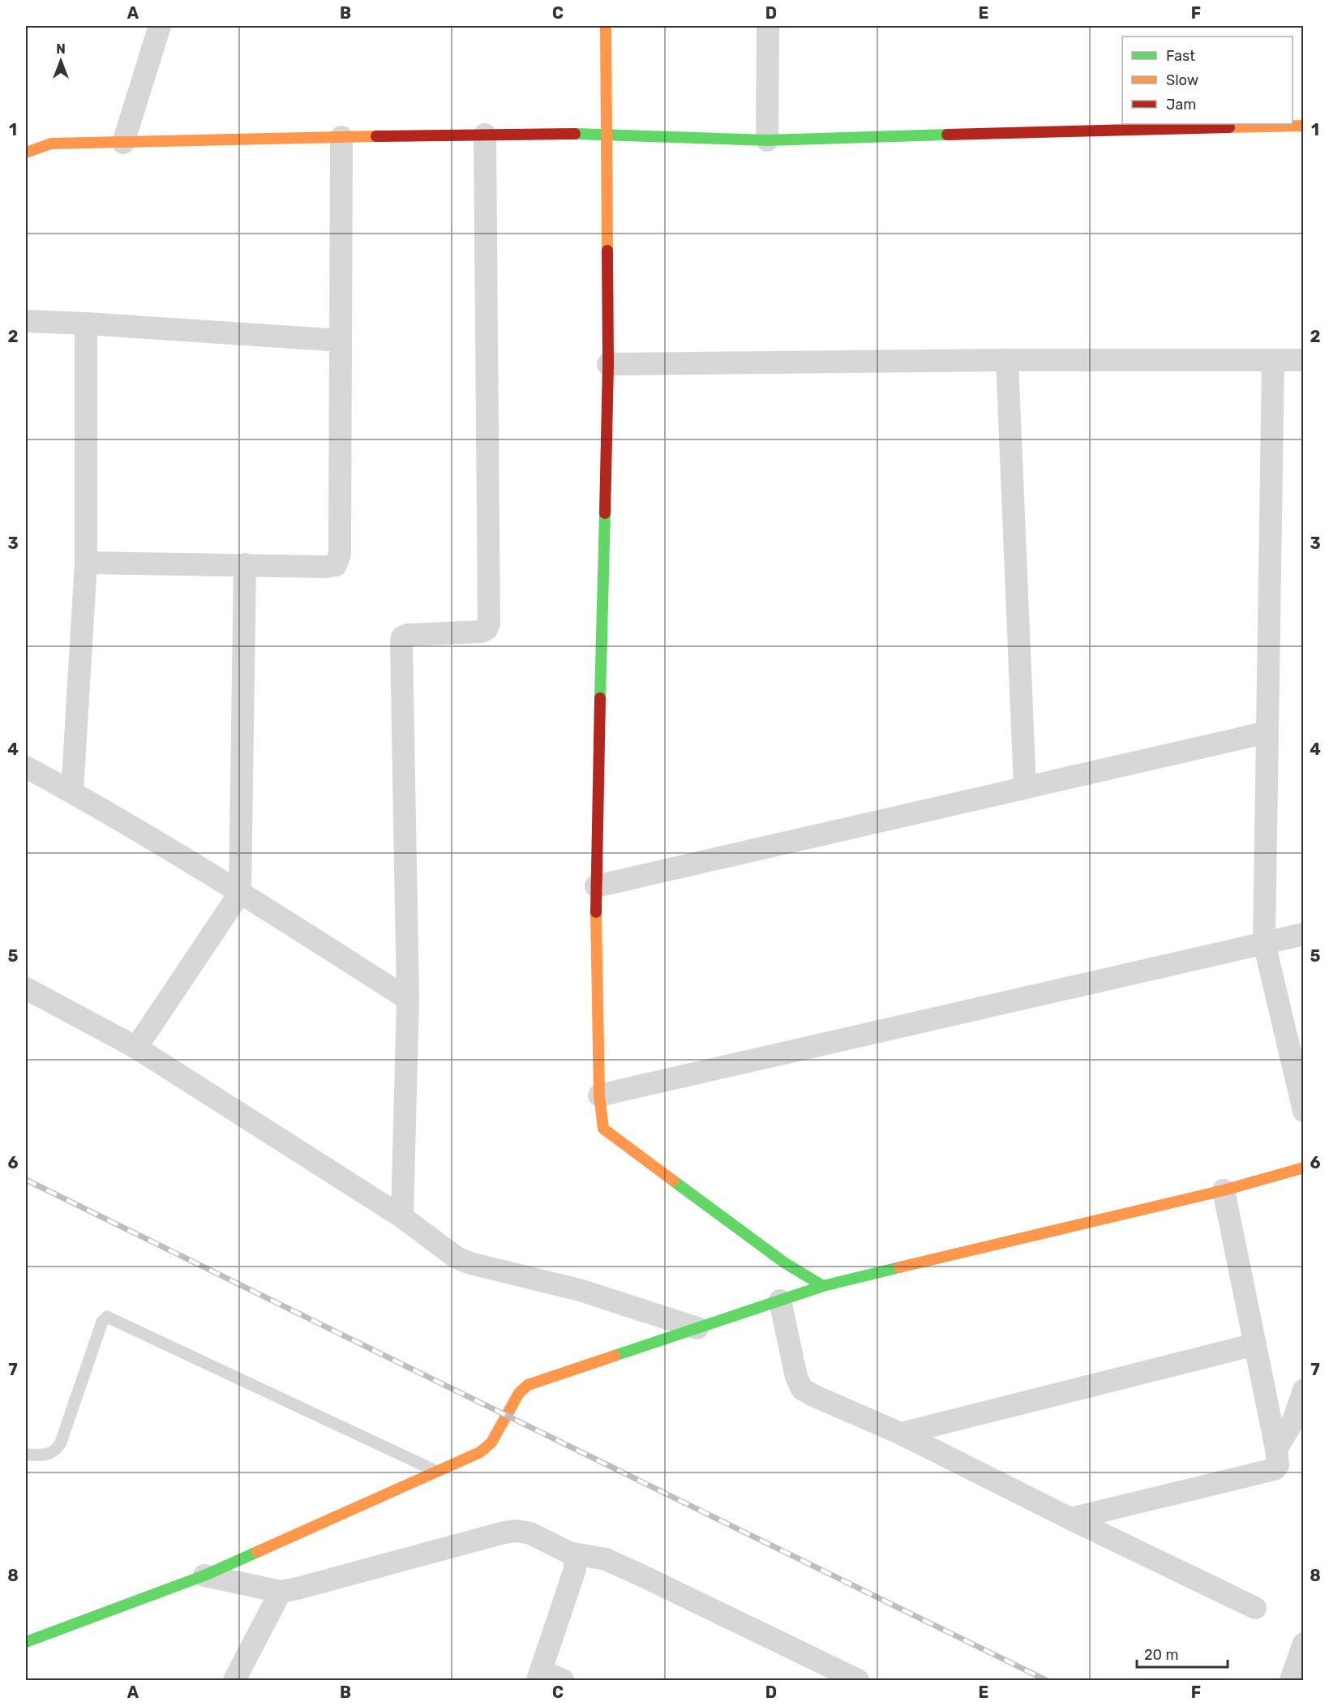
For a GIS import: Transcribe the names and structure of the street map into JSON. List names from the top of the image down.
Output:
{
  "legend": ["Fast", "Slow", "Jam"],
  "scale_bar": "20 m",
  "north": "top",
  "grid": {
    "columns": [
      "A",
      "B",
      "C",
      "D",
      "E",
      "F"
    ],
    "rows": [
      "1",
      "2",
      "3",
      "4",
      "5",
      "6",
      "7",
      "8"
    ]
  }
}
